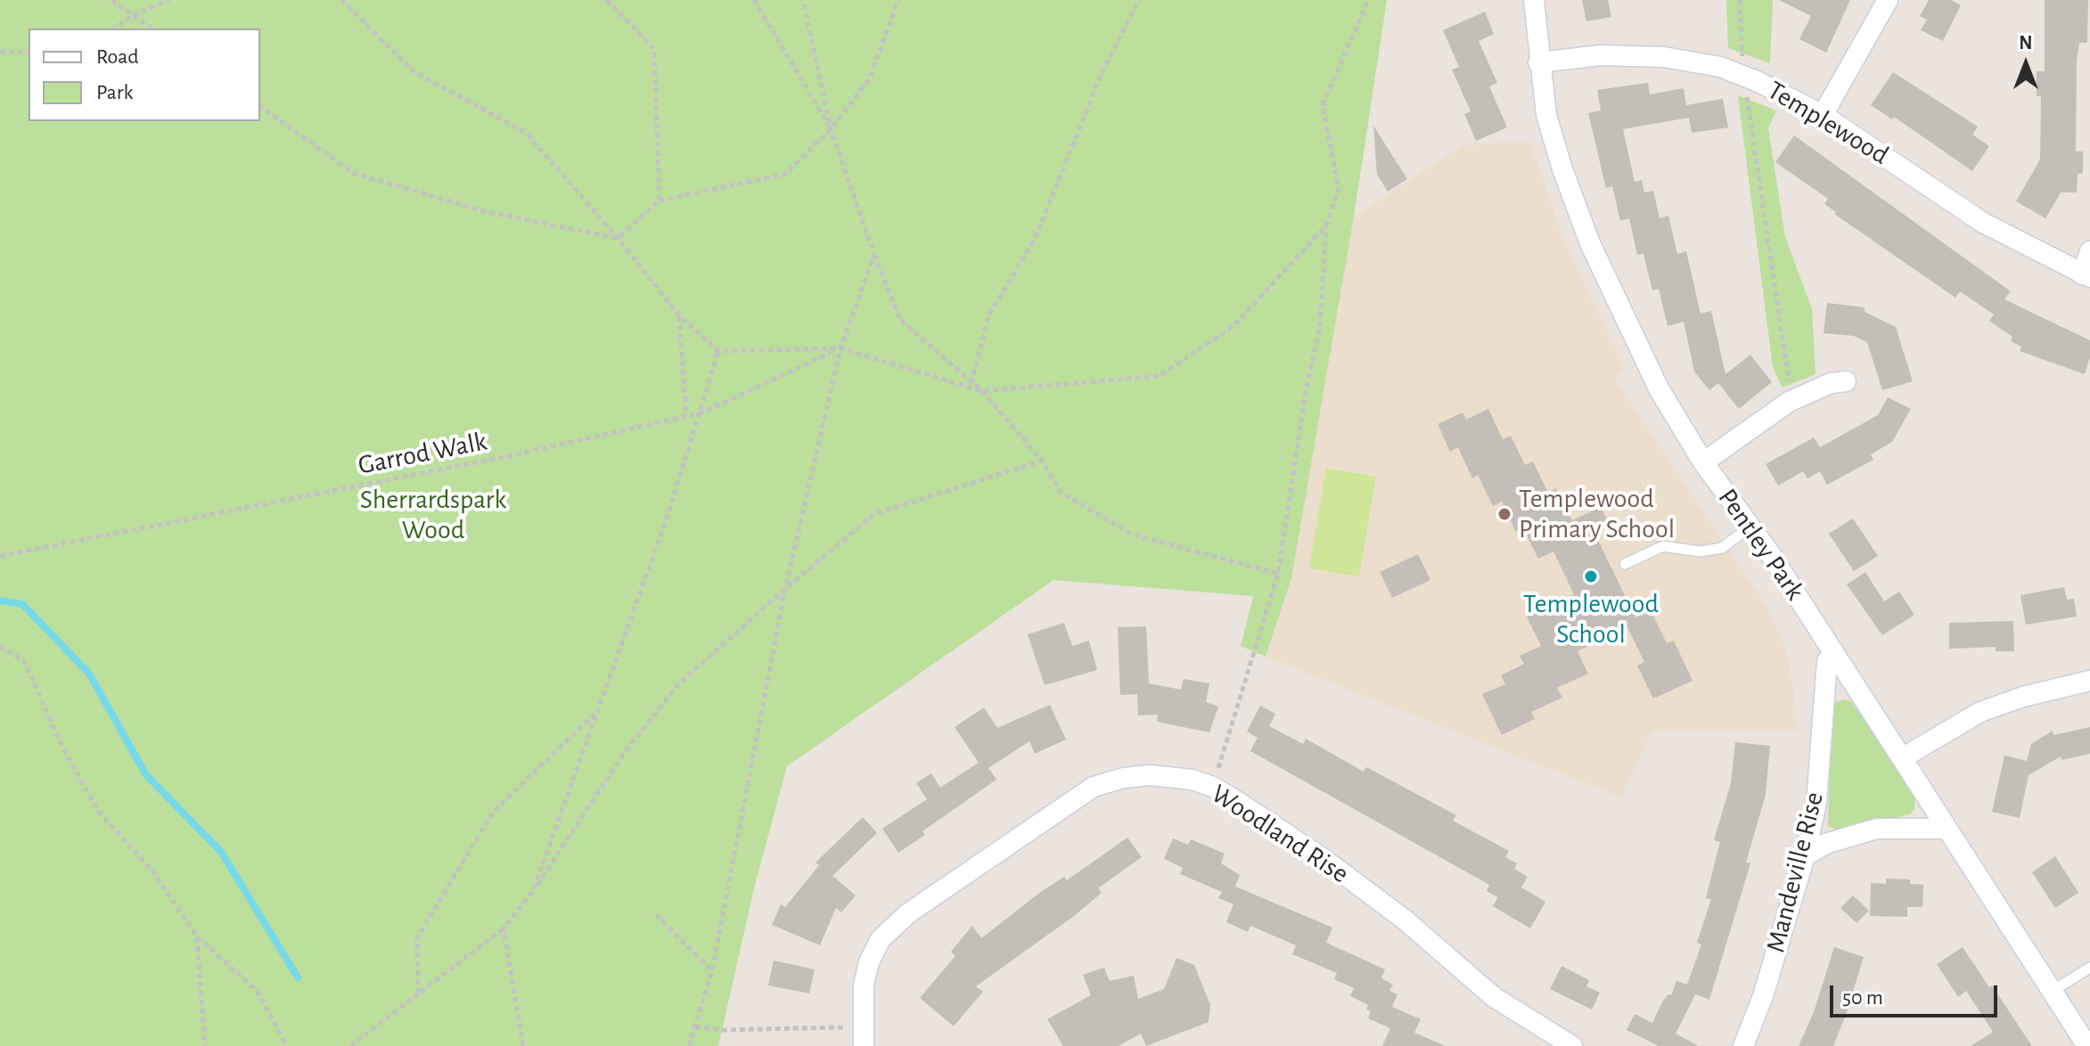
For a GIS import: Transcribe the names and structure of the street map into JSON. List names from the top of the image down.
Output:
{
  "streets": {
    "street": [
      "Templewood",
      "Pentley Park",
      "Woodland Rise",
      "Mandeville Rise"
    ],
    "path": ["Garrod Walk"]
  },
  "crossings": [
    ["Templewood", "Pentley Park"],
    ["Pentley Park", "Mandeville Rise"]
  ],
  "parks": ["Sherrardspark Wood"],
  "places": ["Templewood Primary School", "Templewood School"],
  "legend": ["Road", "Park"],
  "scale_bar": "50 m",
  "north": "top"
}
